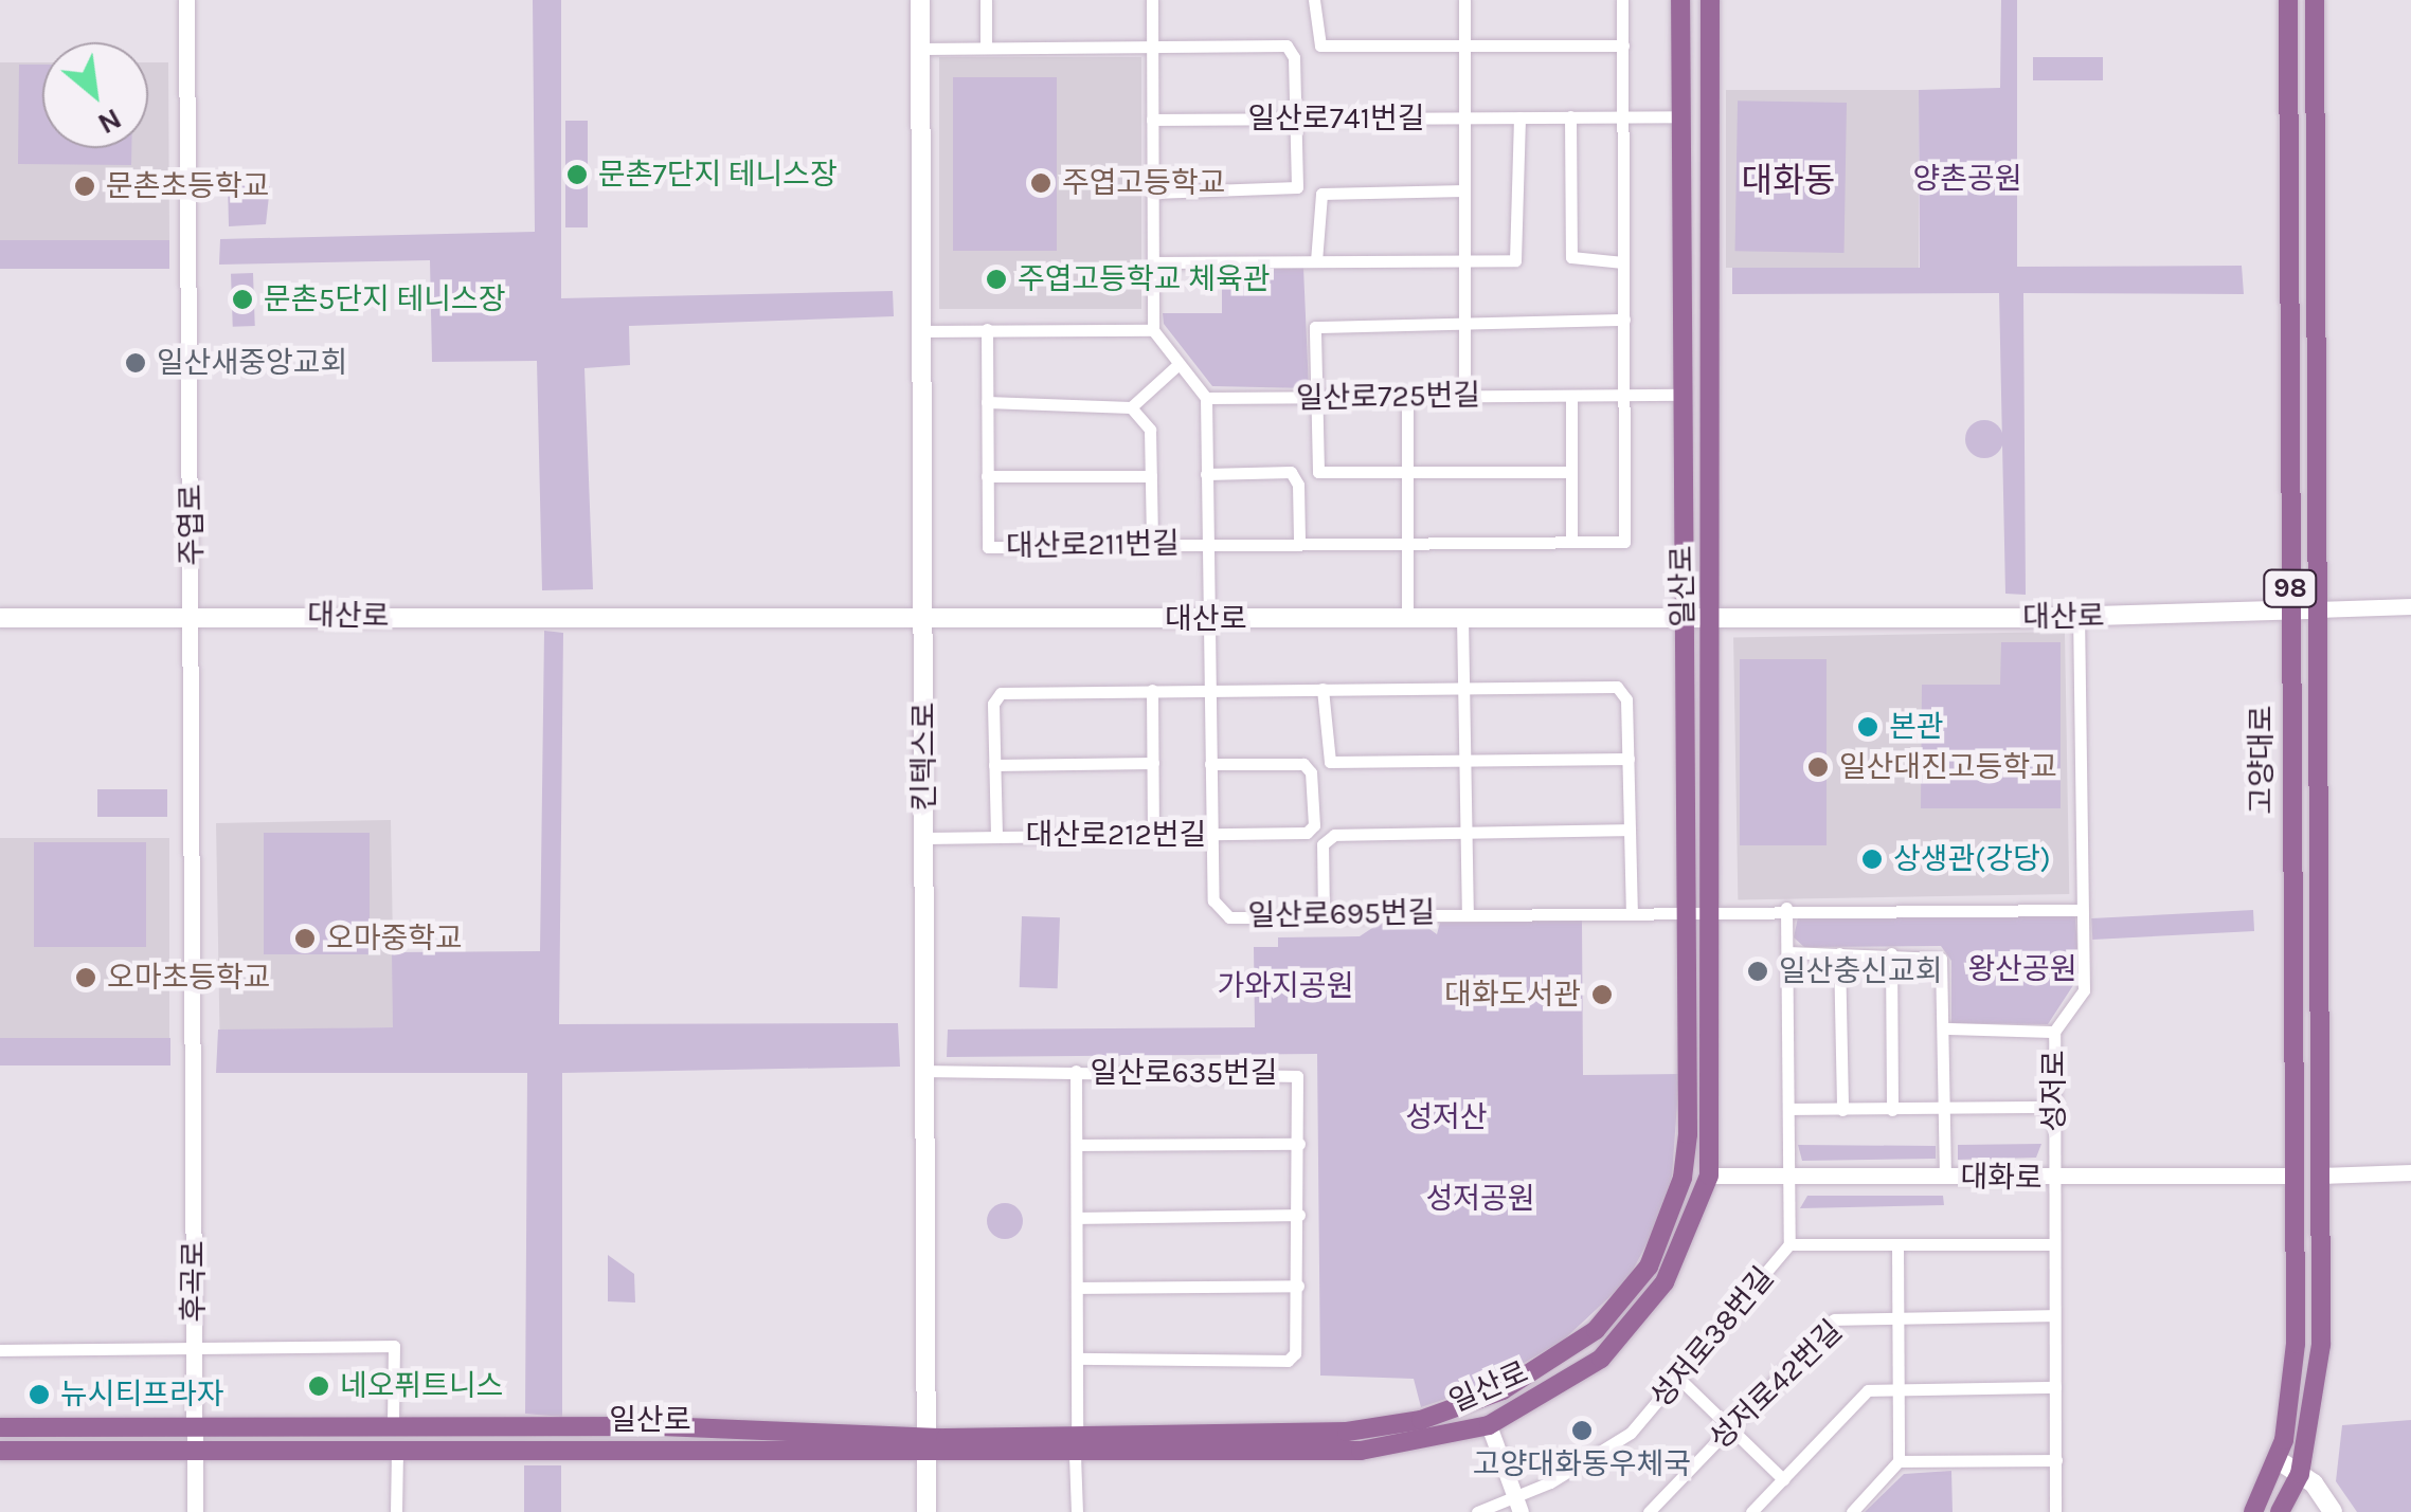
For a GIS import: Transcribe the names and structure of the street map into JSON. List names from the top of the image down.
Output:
{
  "streets": {
    "main road": [
      "일산로",
      "98",
      "대산로",
      "킨텍스로",
      "고양대로"
    ],
    "street": [
      "일산로741번길",
      "일산로725번길",
      "주엽로",
      "대산로211번길",
      "대산로212번길",
      "일산로695번길",
      "일산로635번길",
      "성저로",
      "대화로",
      "후곡로",
      "성저로38번길",
      "성저로42번길"
    ]
  },
  "crossings": [
    ["일산로741번길", "일산로"],
    ["일산로725번길", "대산로211번길"],
    ["일산로725번길", "일산로"],
    ["주엽로", "대산로"],
    ["주엽로", "후곡로"],
    ["대산로211번길", "대산로"],
    ["대산로211번길", "일산로695번길"],
    ["일산로", "대산로"],
    ["일산로", "킨텍스로"],
    ["일산로", "일산로695번길"],
    ["일산로", "일산로635번길"],
    ["일산로", "대화로"],
    ["일산로", "후곡로"],
    ["대산로", "킨텍스로"],
    ["대산로", "고양대로"],
    ["대산로", "일산로695번길"],
    ["대산로", "성저로"],
    ["고양대로", "대화로"],
    ["대산로212번길", "일산로695번길"],
    ["일산로695번길", "성저로"],
    ["성저로", "대화로"],
    ["성저로", "성저로38번길"],
    ["성저로", "성저로42번길"]
  ],
  "districts": ["대화동"],
  "parks": [
    "양촌공원",
    "왕산공원",
    "가와지공원",
    "성저산",
    "성저공원"
  ],
  "places": [
    "문촌7단지 테니스장",
    "주엽고등학교",
    "문촌초등학교",
    "주엽고등학교 체육관",
    "문촌5단지 테니스장",
    "일산새중앙교회",
    "본관",
    "일산대진고등학교",
    "상생관(강당)",
    "오마중학교",
    "일산충신교회",
    "오마초등학교",
    "대화도서관",
    "네오퓌트니스",
    "뉴시티프라자",
    "고양대화동우체국"
  ],
  "north": "bottom right"
}
